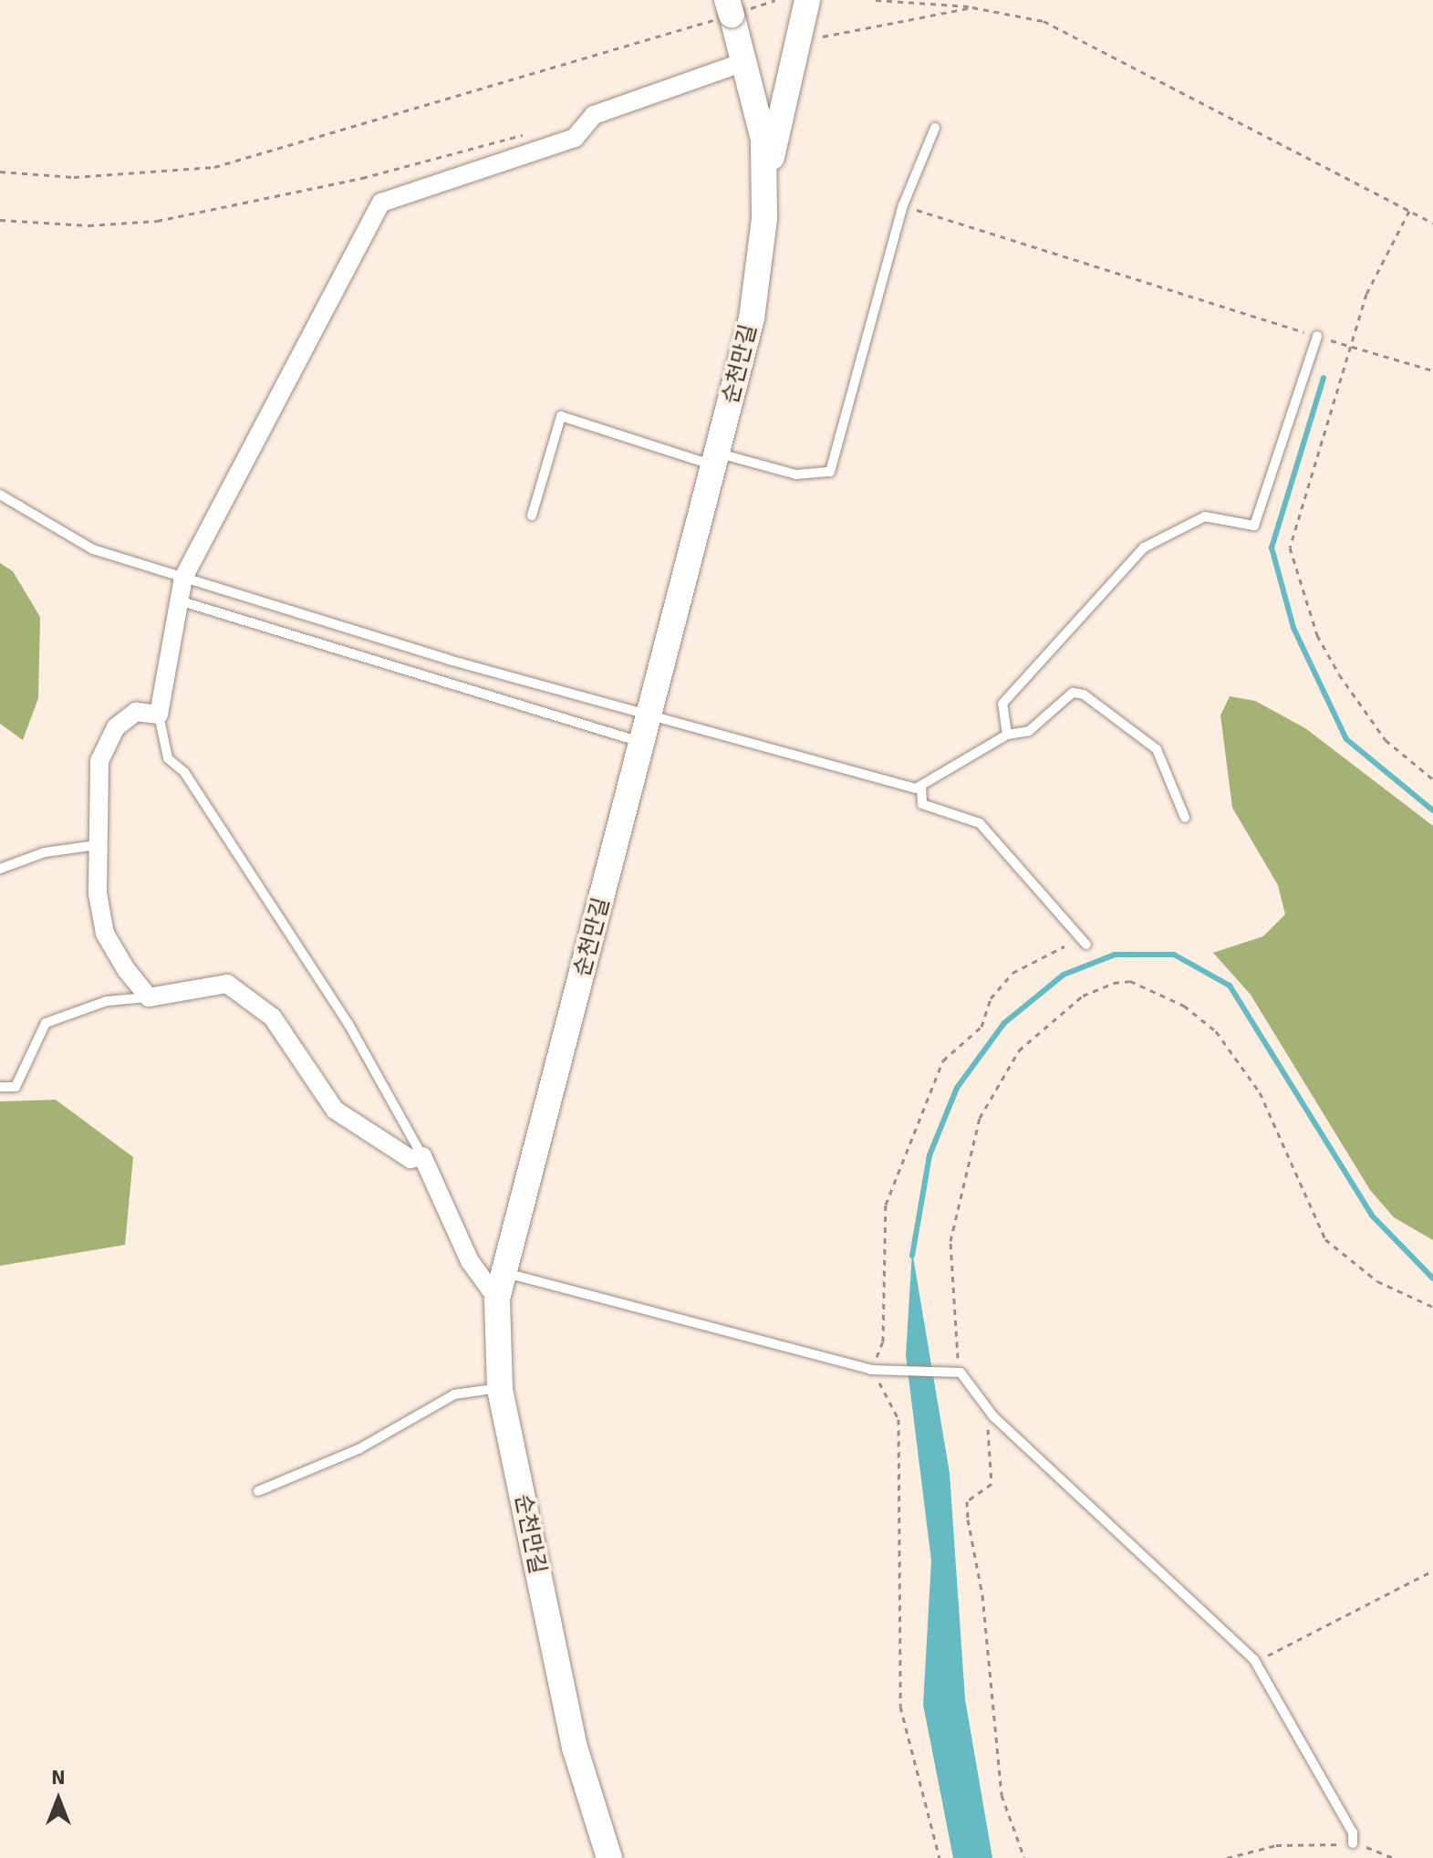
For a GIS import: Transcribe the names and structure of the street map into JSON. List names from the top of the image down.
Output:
{
  "streets": {
    "street": ["순천만길"]
  },
  "north": "top"
}
